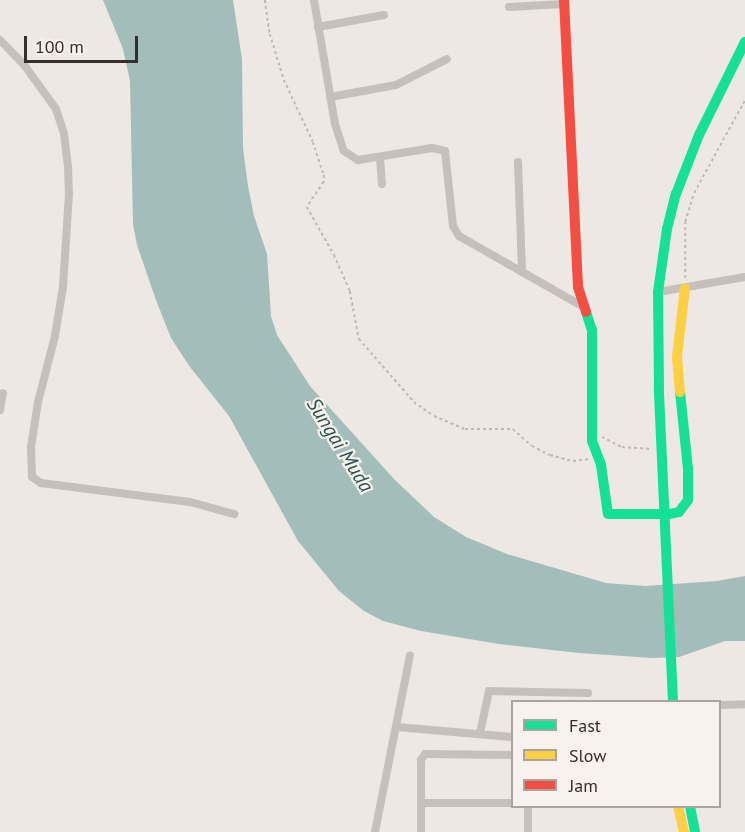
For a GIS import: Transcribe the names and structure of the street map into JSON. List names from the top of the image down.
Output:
{
  "water": ["Sungai Muda"],
  "legend": ["Fast", "Slow", "Jam"],
  "scale_bar": "100 m"
}
